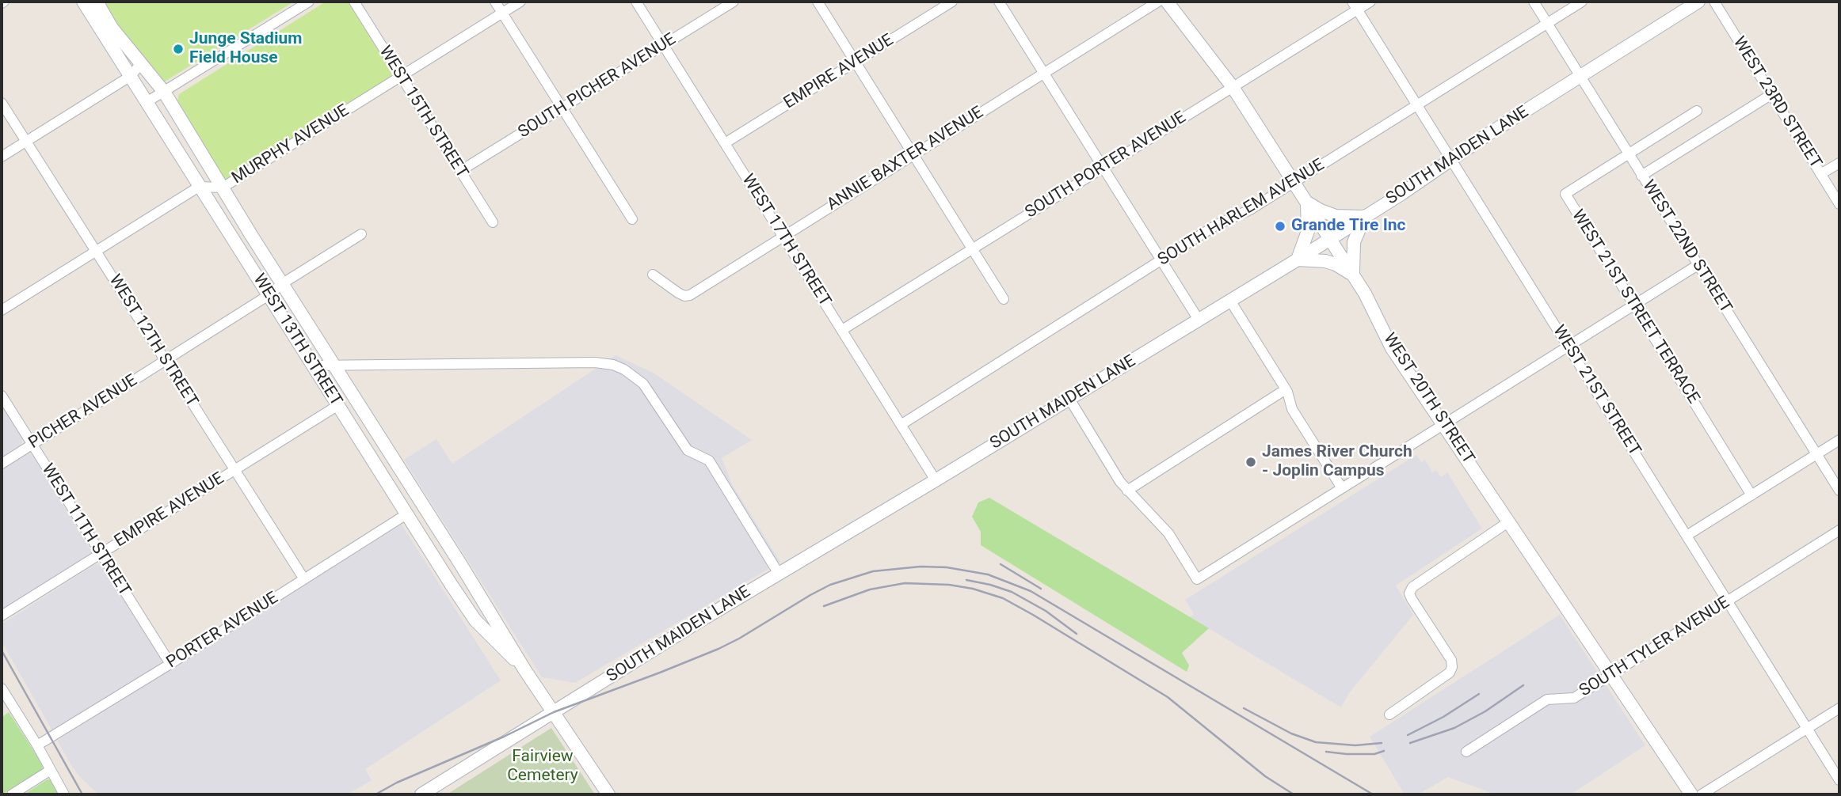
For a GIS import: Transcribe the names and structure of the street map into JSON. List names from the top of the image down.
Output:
{
  "streets": {
    "main road": ["SOUTH MAIDEN LANE", "WEST 13TH STREET", "WEST 20TH STREET"],
    "street": [
      "EMPIRE AVENUE",
      "SOUTH PICHER AVENUE",
      "WEST 23RD STREET",
      "WEST 15TH STREET",
      "MURPHY AVENUE",
      "ANNIE BAXTER AVENUE",
      "SOUTH PORTER AVENUE",
      "SOUTH HARLEM AVENUE",
      "WEST 17TH STREET",
      "WEST 22ND STREET",
      "WEST 21ST STREET TERRACE",
      "WEST 12TH STREET",
      "WEST 21ST STREET",
      "PICHER AVENUE",
      "WEST 11TH STREET",
      "PORTER AVENUE",
      "SOUTH TYLER AVENUE"
    ]
  },
  "crossings": [
    ["EMPIRE AVENUE", "WEST 17TH STREET"],
    ["EMPIRE AVENUE", "WEST 13TH STREET"],
    ["EMPIRE AVENUE", "WEST 12TH STREET"],
    ["EMPIRE AVENUE", "WEST 11TH STREET"],
    ["SOUTH PICHER AVENUE", "WEST 15TH STREET"],
    ["SOUTH PICHER AVENUE", "WEST 17TH STREET"],
    ["WEST 15TH STREET", "MURPHY AVENUE"],
    ["MURPHY AVENUE", "WEST 13TH STREET"],
    ["SOUTH MAIDEN LANE", "WEST 17TH STREET"],
    ["SOUTH MAIDEN LANE", "WEST 22ND STREET"],
    ["SOUTH MAIDEN LANE", "WEST 13TH STREET"],
    ["SOUTH MAIDEN LANE", "WEST 21ST STREET"],
    ["SOUTH MAIDEN LANE", "WEST 20TH STREET"],
    ["ANNIE BAXTER AVENUE", "WEST 17TH STREET"],
    ["SOUTH PORTER AVENUE", "WEST 17TH STREET"],
    ["SOUTH PORTER AVENUE", "WEST 21ST STREET"],
    ["SOUTH PORTER AVENUE", "WEST 20TH STREET"],
    ["SOUTH HARLEM AVENUE", "WEST 17TH STREET"],
    ["SOUTH HARLEM AVENUE", "WEST 22ND STREET"],
    ["SOUTH HARLEM AVENUE", "WEST 21ST STREET"],
    ["SOUTH HARLEM AVENUE", "WEST 20TH STREET"],
    ["WEST 22ND STREET", "WEST 21ST STREET TERRACE"],
    ["WEST 13TH STREET", "PICHER AVENUE"],
    ["WEST 13TH STREET", "PORTER AVENUE"],
    ["WEST 12TH STREET", "PICHER AVENUE"],
    ["WEST 12TH STREET", "PORTER AVENUE"],
    ["WEST 21ST STREET", "SOUTH TYLER AVENUE"],
    ["WEST 20TH STREET", "SOUTH TYLER AVENUE"],
    ["PICHER AVENUE", "WEST 11TH STREET"],
    ["WEST 11TH STREET", "PORTER AVENUE"]
  ],
  "parks": ["Fairview Cemetery"],
  "places": ["Junge Stadium Field House", "Grande Tire Inc", "James River Church - Joplin Campus"]
}
